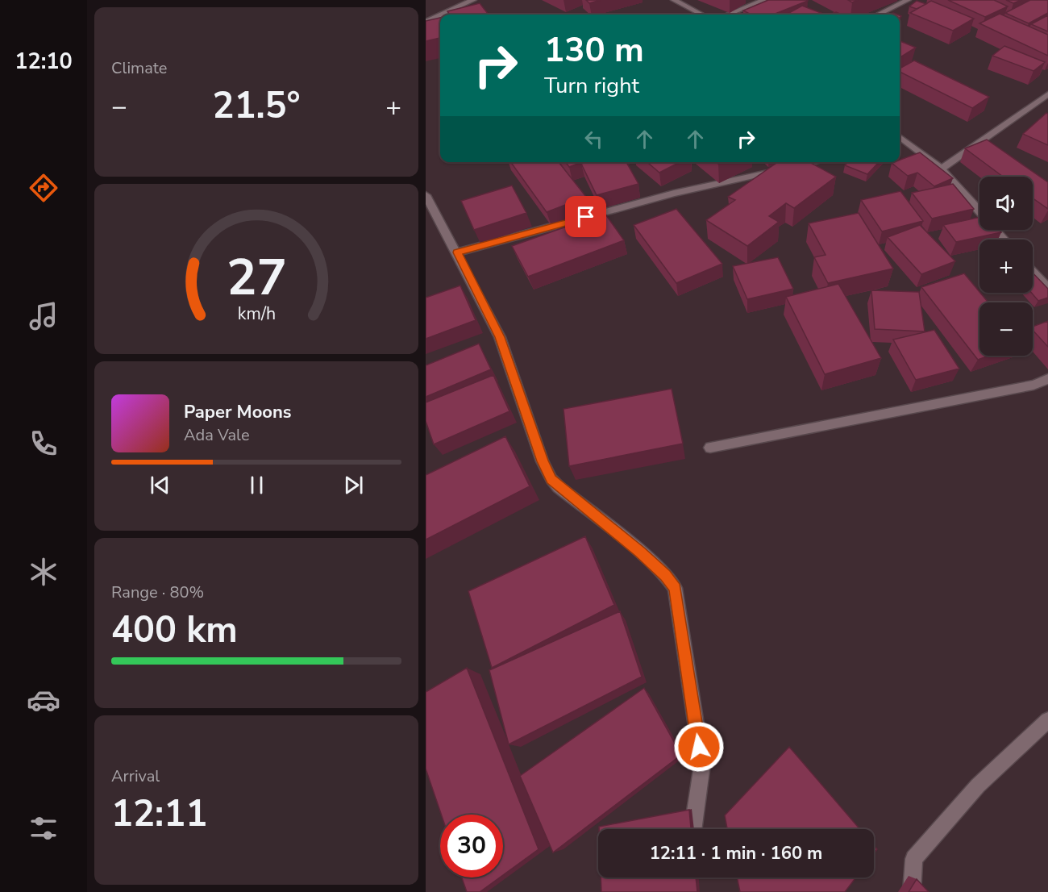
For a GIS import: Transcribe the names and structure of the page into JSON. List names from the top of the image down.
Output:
{
  "page": {
    "tabs": "12:10",
    "tile": [
      "Climate",
      ["Range · 80%", "400 km"],
      ["Arrival", "12:11"]
    ],
    "turn": ["130 m", "Turn right"],
    "heat": ["−", "21.5°", "+"],
    "map_buttons": ["+", "−"],
    "song": ["Paper Moons", "Ada Vale"],
    "limit": "30",
    "trip": "12:11 · 1 min · 160 m",
    "gauge": ["27", "km/h"]
  }
}
